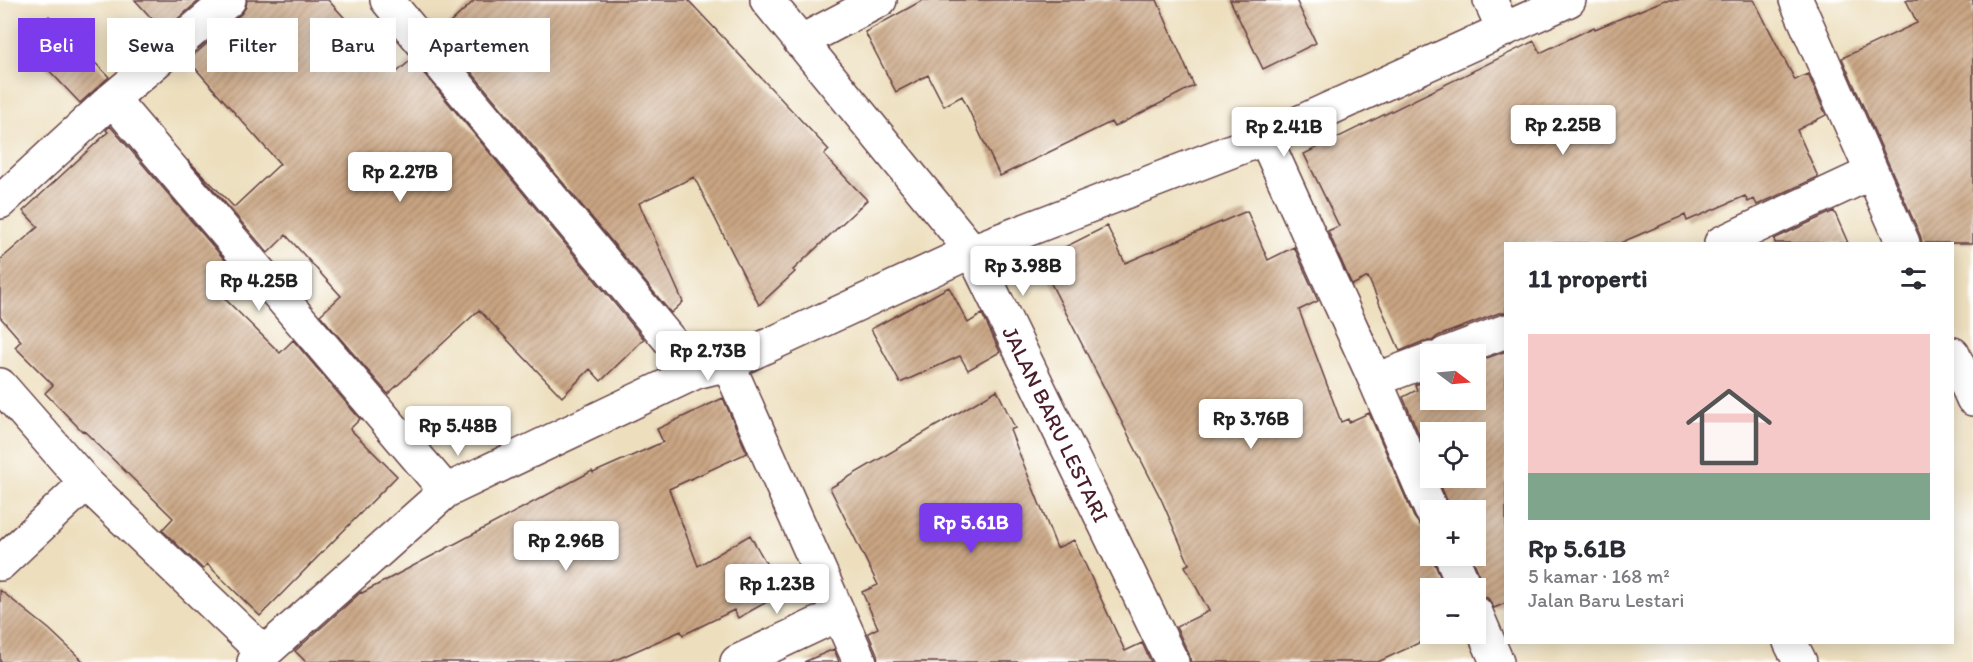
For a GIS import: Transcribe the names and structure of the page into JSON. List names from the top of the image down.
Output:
{
  "streets": {
    "street": ["JALAN BARU LESTARI"]
  },
  "north": "right",
  "page": {
    "chip": [
      "Beli",
      "Sewa",
      "Filter",
      "Baru",
      "Apartemen"
    ],
    "price": [
      "Rp 2.25B",
      "Rp 2.41B",
      "Rp 2.27B",
      "Rp 3.98B",
      "Rp 4.25B",
      "Rp 2.73B",
      "Rp 3.76B",
      "Rp 5.48B",
      "Rp 5.61B",
      "Rp 2.96B",
      "Rp 1.23B"
    ],
    "heading": "11 properti",
    "list": [
      {
        "name": "Rp 5.61B",
        "note": "5 kamar · 168 m² · Jalan Baru Lestari"
      }
    ],
    "map_buttons": ["+", "−"]
  }
}
